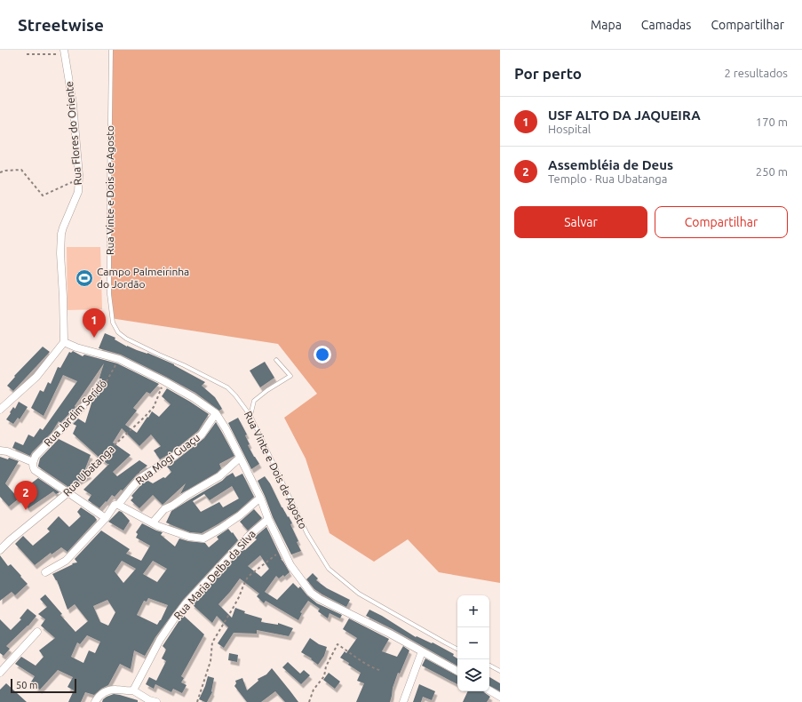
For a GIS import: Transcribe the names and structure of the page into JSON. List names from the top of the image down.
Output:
{
  "streets": {
    "street": [
      "Rua Flores do Oriente",
      "Rua Jardim Seridó",
      "Rua Mogi Guaçu",
      "Rua Ubatanga",
      "Rua Maria Delba da Silva"
    ],
    "lane": ["Rua Vinte e Dois de Agosto"]
  },
  "places": {
    "sports": ["Campo Palmeirinha do Jordão"]
  },
  "scale_bar": "50 m",
  "page": {
    "header": "Streetwise",
    "nav": ["Mapa", "Camadas", "Compartilhar"],
    "heading": ["Por perto", "2 resultados"],
    "list": [
      {
        "mark": "1",
        "name": "USF ALTO DA JAQUEIRA",
        "note": "Hospital",
        "value": "170 m"
      },
      {
        "mark": "2",
        "name": "Assembléia de Deus",
        "note": "Templo · Rua Ubatanga",
        "value": "250 m"
      }
    ],
    "buttons": ["Salvar", "Compartilhar"],
    "pins": ["1", "2"],
    "map_buttons": ["+", "−"],
    "scale": "50 m"
  }
}
